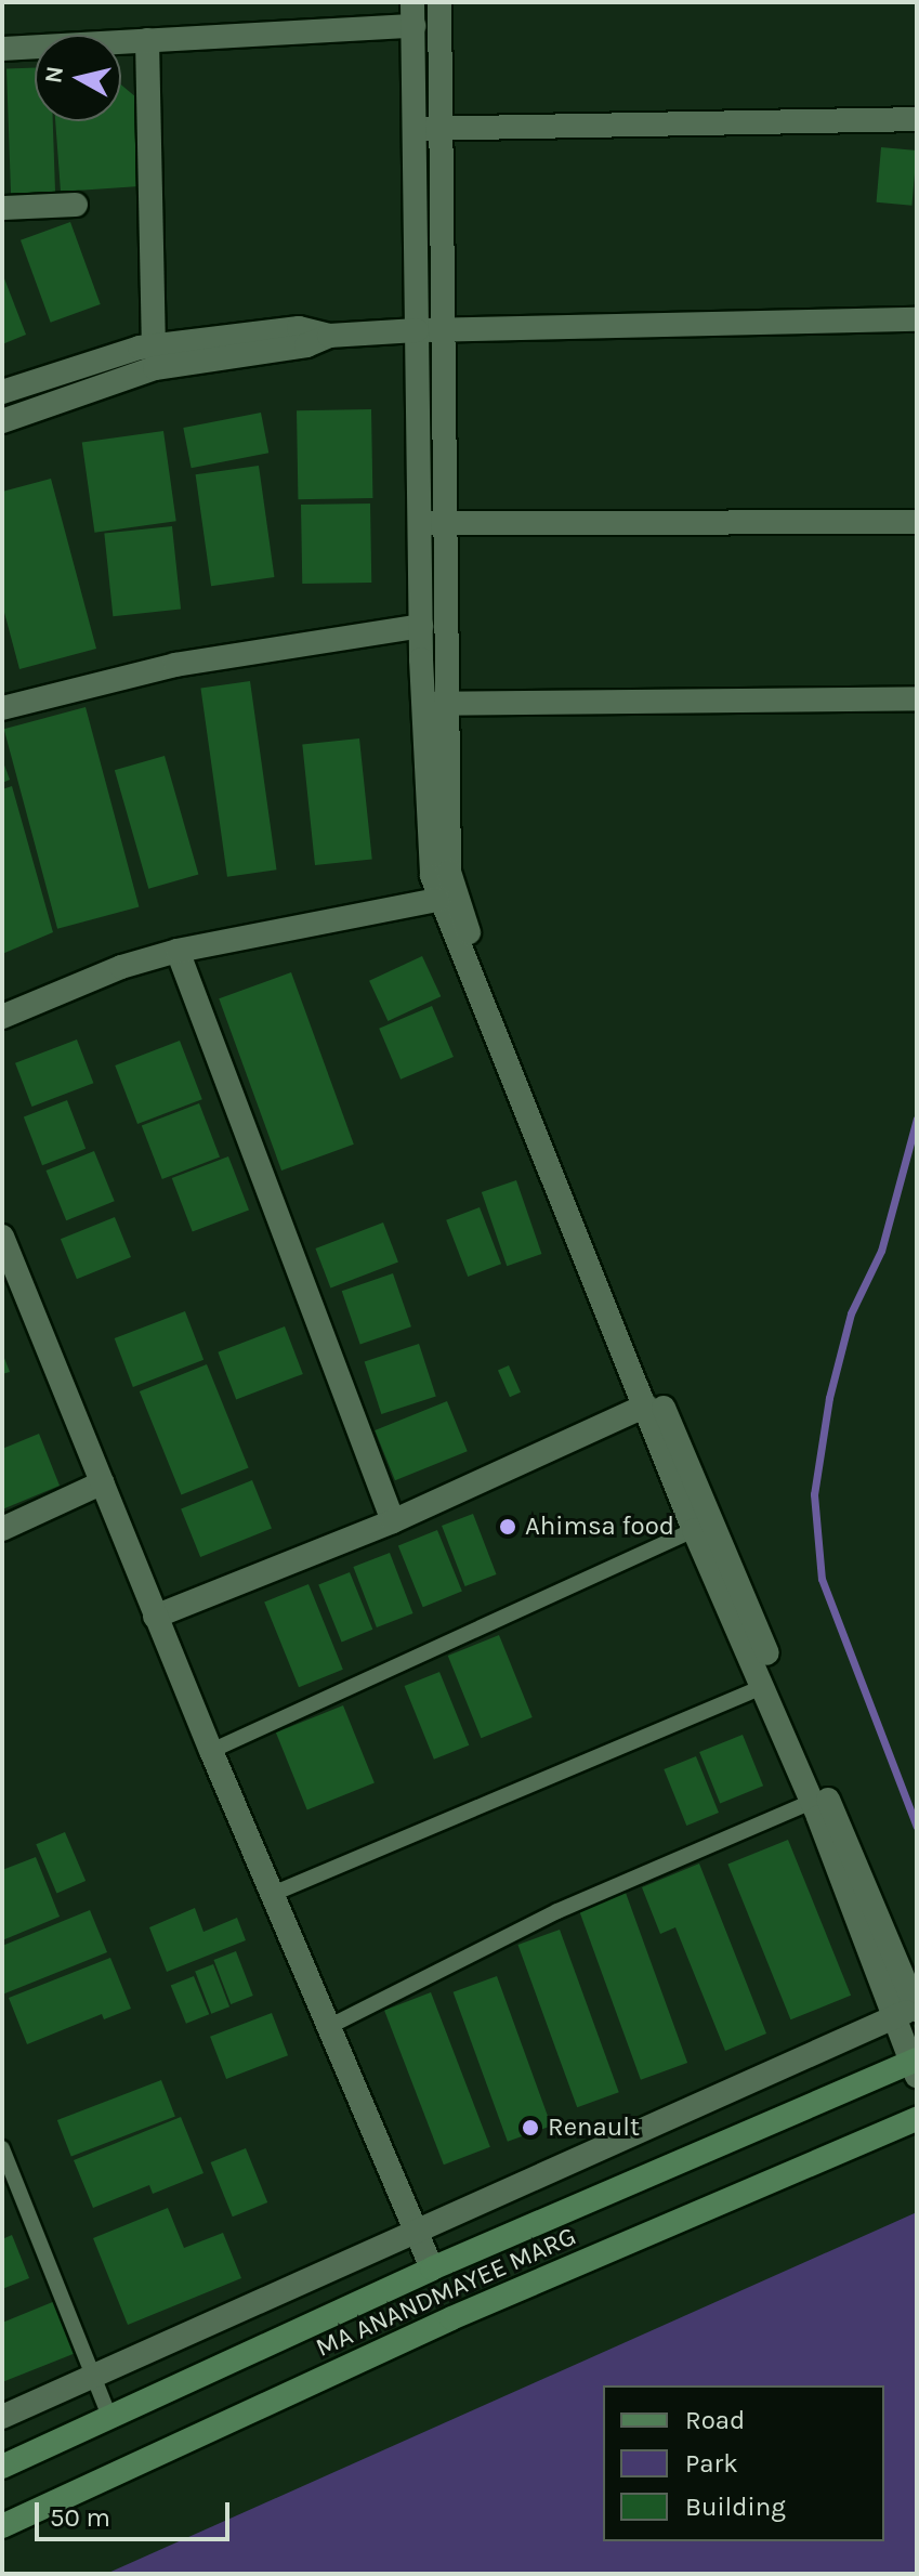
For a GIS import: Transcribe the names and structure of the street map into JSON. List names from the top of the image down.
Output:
{
  "streets": {
    "main road": ["MA ANANDMAYEE MARG"]
  },
  "places": ["Ahimsa food", "Renault"],
  "legend": ["Road", "Park", "Building"],
  "scale_bar": "50 m",
  "north": "left"
}
